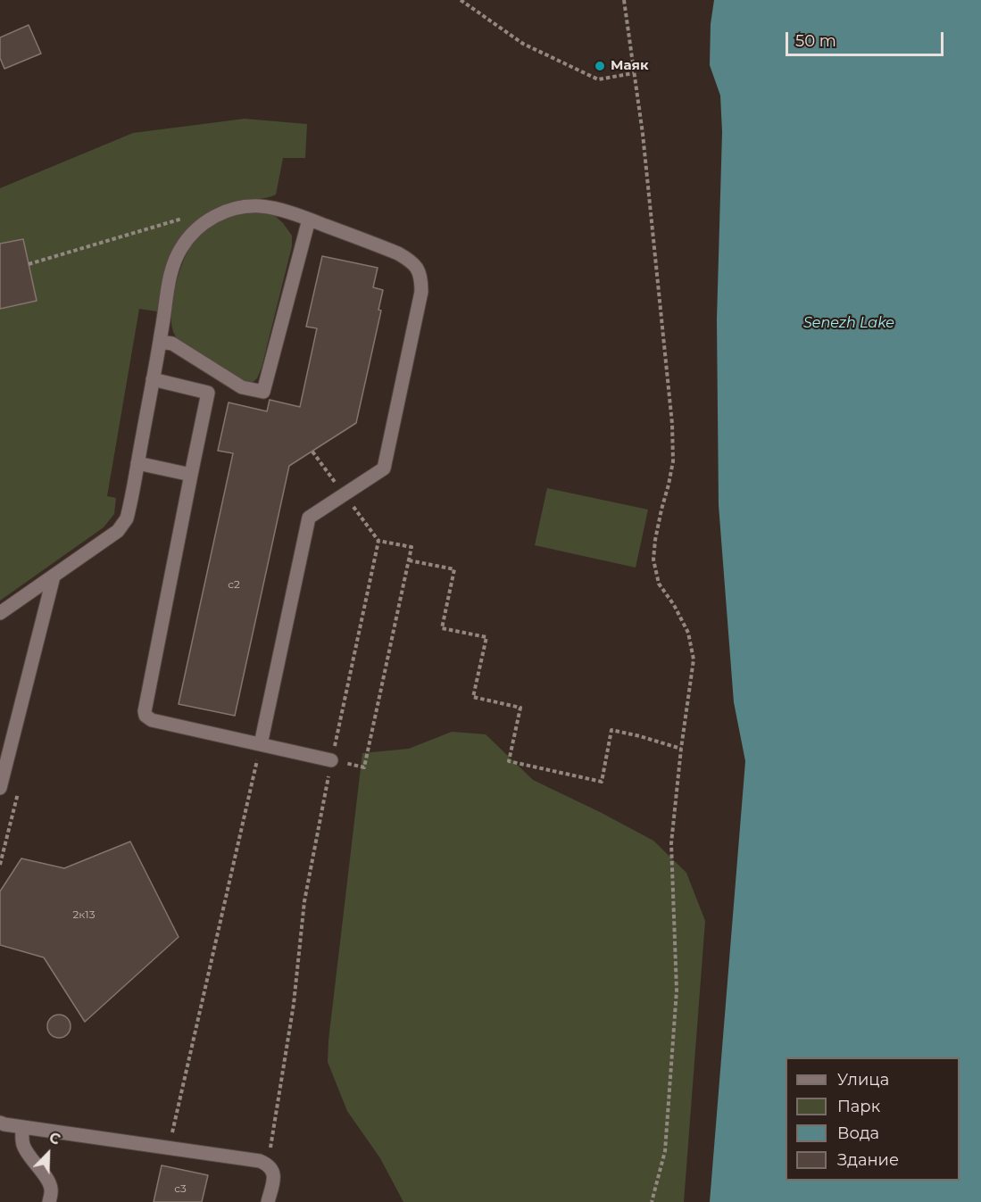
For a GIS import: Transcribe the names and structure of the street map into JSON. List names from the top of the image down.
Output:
{
  "water": ["Senezh Lake"],
  "places": ["Маяк"],
  "house_numbers": ["с2", "2к13", "с3"],
  "legend": [
    "Улица",
    "Парк",
    "Вода",
    "Здание"
  ],
  "scale_bar": "50 m",
  "north": "top right"
}
